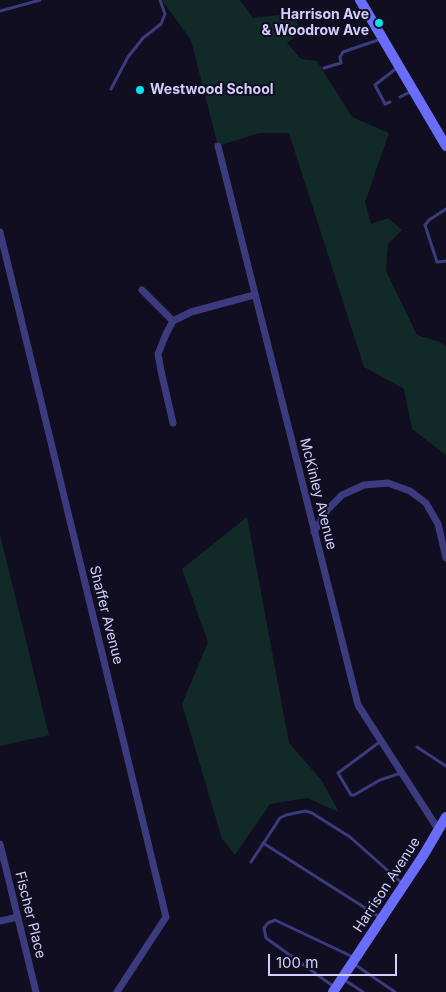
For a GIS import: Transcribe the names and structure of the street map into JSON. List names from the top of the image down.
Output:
{
  "streets": {
    "main road": ["Harrison Avenue"],
    "street": ["McKinley Avenue", "Shaffer Avenue", "Fischer Place"]
  },
  "crossings": [
    ["McKinley Avenue", "Harrison Avenue"]
  ],
  "places": ["Harrison Ave & Woodrow Ave", "Westwood School"],
  "scale_bar": "100 m"
}
